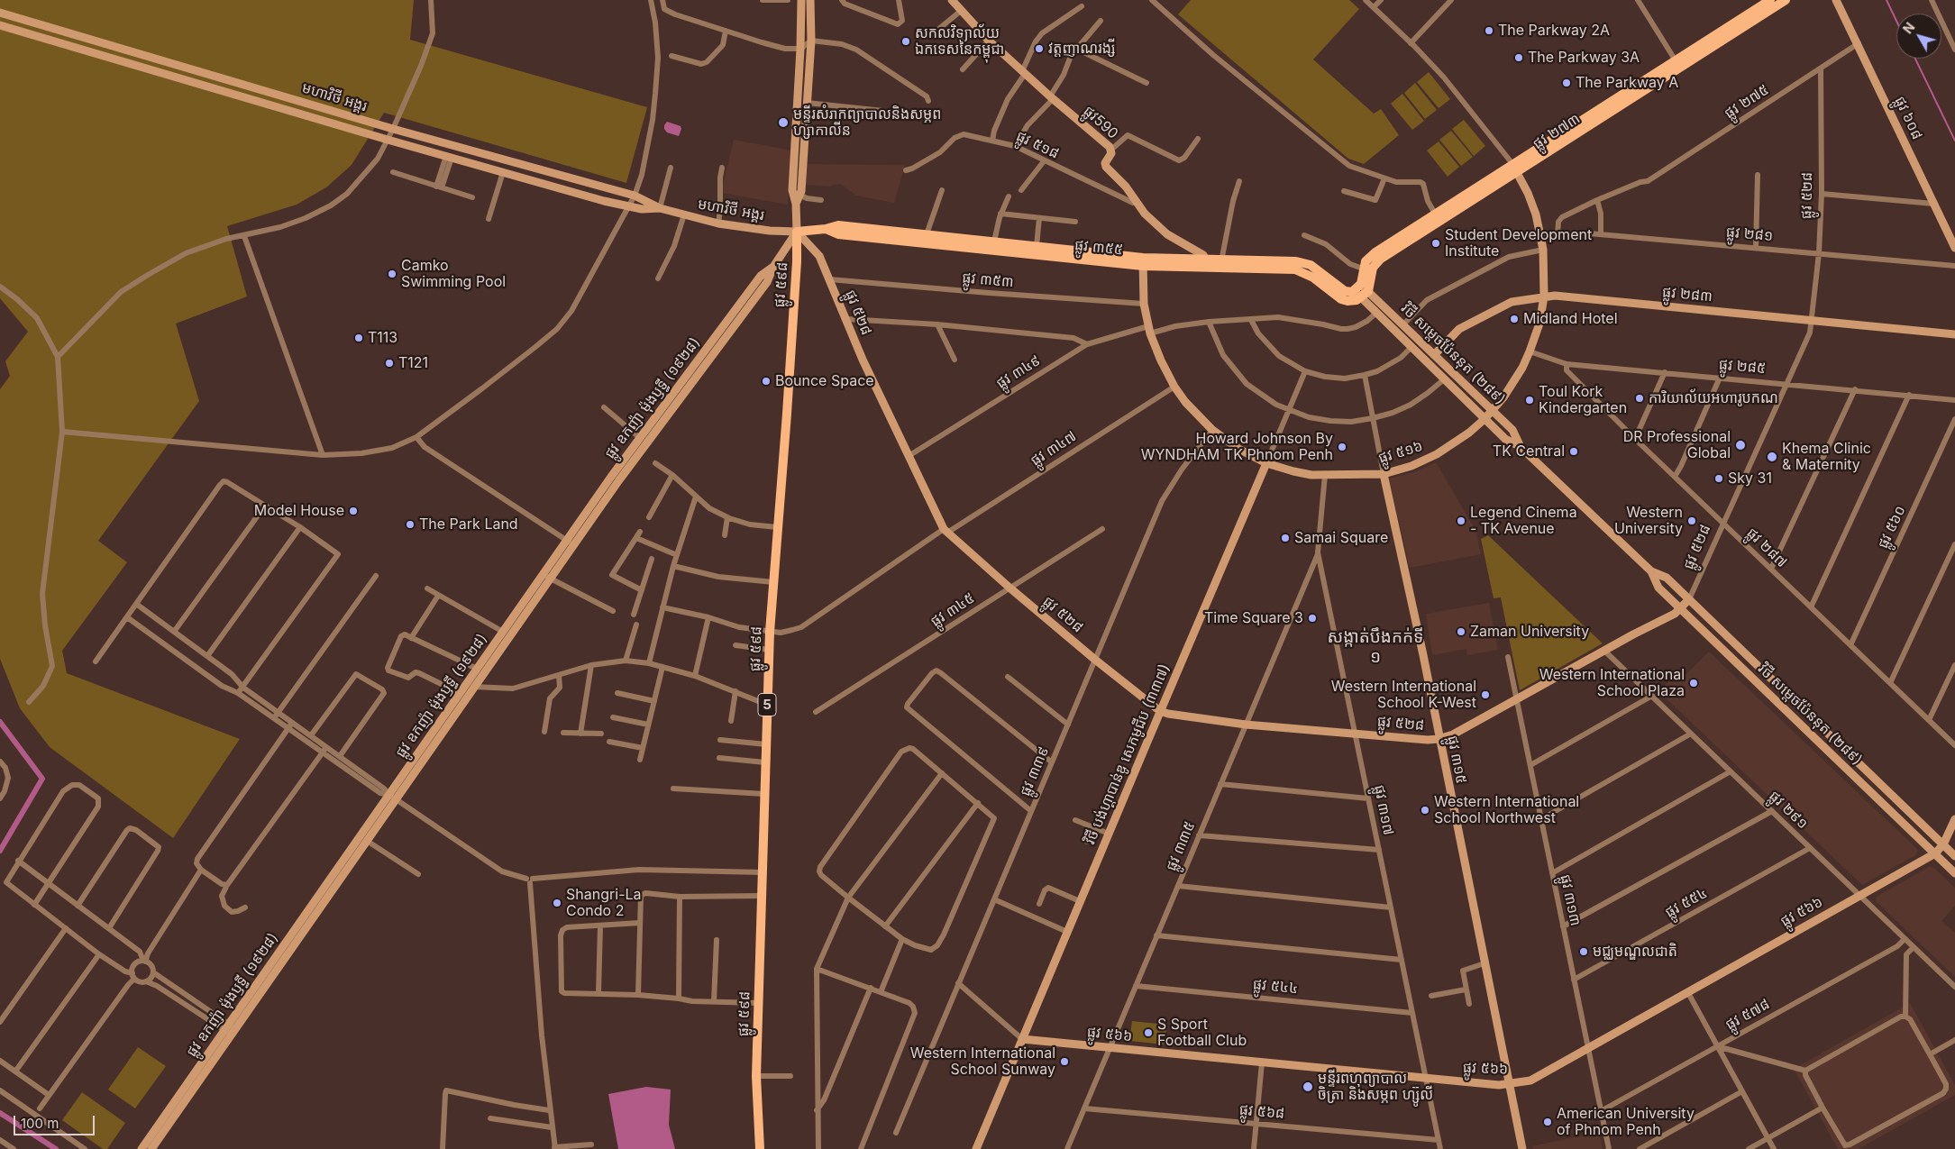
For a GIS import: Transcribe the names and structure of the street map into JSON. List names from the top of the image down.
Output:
{
  "streets": {
    "main road": [
      "ផ្លូវ ២៧៣",
      "ផ្លូវ ៣៥៥",
      "ផ្លូវ ៥៩៨",
      "5"
    ],
    "street": [
      "មហាវិថី អង្គរ",
      "ផ្លូវ ២៧៥",
      "ផ្លូវ ៦០៨",
      "ផ្លូវ590",
      "ផ្លូវ ៥១៨",
      "ផ្លូវ ៥២៨",
      "ផ្លូវ ២៨១",
      "ផ្លូវ ៣៥៣",
      "ផ្លូវ ២៨៣",
      "វិថី សម្តេចប៉ែននុត (២៨៩)",
      "ផ្លូវ ២៨៥",
      "ផ្លូវ ៣៤៩",
      "ផ្លូវ ឧកញ៉ា ម៉ុងឫទ្ធី (១៩២៨)",
      "ផ្លូវ ៣៤៧",
      "ផ្លូវ ៥១៦",
      "ផ្លូវ ៥៦០",
      "ផ្លូវ ២៨៧",
      "ផ្លូវ ៣៤៥",
      "វិថី បង់ហ្គាបាន់ឌូ សេកមូជីប (៣៣៧)",
      "ផ្លូវ ៣១៥",
      "ផ្លូវ ៣៣៩",
      "ផ្លូវ ៣១៧",
      "ផ្លូវ ២៩១",
      "ផ្លូវ ៣៣៥",
      "ផ្លូវ ៣១៣",
      "ផ្លូវ ៥៥៤",
      "ផ្លូវ ៥៦៦",
      "ផ្លូវ ៥៤៤",
      "ផ្លូវ ៥៧៨",
      "ផ្លូវ ៥៦៨"
    ]
  },
  "crossings": [
    ["មហាវិថី អង្គរ", "ផ្លូវ ៥២៨"],
    ["មហាវិថី អង្គរ", "ផ្លូវ ៣៥៥"],
    ["មហាវិថី អង្គរ", "ផ្លូវ ៥៩៨"],
    ["មហាវិថី អង្គរ", "ផ្លូវ ឧកញ៉ា ម៉ុងឫទ្ធី (១៩២៨)"],
    ["ផ្លូវ ២៧៥", "ផ្លូវ ៦០៨"],
    ["ផ្លូវ ២៧៥", "ផ្លូវ ៥២៨"],
    ["ផ្លូវ ២៧៥", "ផ្លូវ ២៨១"],
    ["ផ្លូវ590", "ផ្លូវ ៥១៨"],
    ["ផ្លូវ590", "ផ្លូវ ៣៥៥"],
    ["ផ្លូវ ២៧៣", "ផ្លូវ ៣៥៥"],
    ["ផ្លូវ ២៧៣", "វិថី សម្តេចប៉ែននុត (២៨៩)"],
    ["ផ្លូវ ២៧៣", "ផ្លូវ ៥១៦"],
    ["ផ្លូវ ៥២៨", "ផ្លូវ ២៨១"],
    ["ផ្លូវ ៥២៨", "ផ្លូវ ៣៥៥"],
    ["ផ្លូវ ៥២៨", "ផ្លូវ ៣៥៣"],
    ["ផ្លូវ ៥២៨", "ផ្លូវ ៥៩៨"],
    ["ផ្លូវ ៥២៨", "ផ្លូវ ២៨៣"],
    ["ផ្លូវ ៥២៨", "វិថី សម្តេចប៉ែននុត (២៨៩)"],
    ["ផ្លូវ ៥២៨", "ផ្លូវ ២៨៥"],
    ["ផ្លូវ ៥២៨", "ផ្លូវ ៣៤៩"],
    ["ផ្លូវ ៥២៨", "ផ្លូវ ឧកញ៉ា ម៉ុងឫទ្ធី (១៩២៨)"],
    ["ផ្លូវ ៥២៨", "ផ្លូវ ៣៤៧"],
    ["ផ្លូវ ៥២៨", "ផ្លូវ ២៨៧"],
    ["ផ្លូវ ៥២៨", "ផ្លូវ ៣៤៥"],
    ["ផ្លូវ ៥២៨", "វិថី បង់ហ្គាបាន់ឌូ សេកមូជីប (៣៣៧)"],
    ["ផ្លូវ ៥២៨", "ផ្លូវ ៣១៥"],
    ["ផ្លូវ ៥២៨", "ផ្លូវ ៣៣៩"],
    ["ផ្លូវ ៥២៨", "ផ្លូវ ៣១៧"],
    ["ផ្លូវ ៥២៨", "ផ្លូវ ២៩១"],
    ["ផ្លូវ ៥២៨", "ផ្លូវ ៣៣៥"],
    ["ផ្លូវ ៥២៨", "ផ្លូវ ៣១៣"],
    ["ផ្លូវ ២៨១", "ផ្លូវ ៥១៦"],
    ["ផ្លូវ ៣៥៥", "ផ្លូវ ៥៩៨"],
    ["ផ្លូវ ៣៥៥", "វិថី សម្តេចប៉ែននុត (២៨៩)"],
    ["ផ្លូវ ៣៥៥", "ផ្លូវ ឧកញ៉ា ម៉ុងឫទ្ធី (១៩២៨)"],
    ["ផ្លូវ ៣៥៥", "ផ្លូវ ៥១៦"],
    ["ផ្លូវ ៣៥៣", "ផ្លូវ ៥១៦"],
    ["ផ្លូវ ៥៩៨", "ផ្លូវ ឧកញ៉ា ម៉ុងឫទ្ធី (១៩២៨)"],
    ["ផ្លូវ ៥៩៨", "ផ្លូវ ៣៤៧"],
    ["ផ្លូវ ២៨៣", "វិថី សម្តេចប៉ែននុត (២៨៩)"],
    ["ផ្លូវ ២៨៣", "ផ្លូវ ៥១៦"],
    ["វិថី សម្តេចប៉ែននុត (២៨៩)", "ផ្លូវ ៣៤៩"],
    ["វិថី សម្តេចប៉ែននុត (២៨៩)", "ផ្លូវ ៥១៦"],
    ["វិថី សម្តេចប៉ែននុត (២៨៩)", "ផ្លូវ ៥៦៦"],
    ["ផ្លូវ ២៨៥", "ផ្លូវ ៥១៦"],
    ["ផ្លូវ ២៨៥", "ផ្លូវ ២៨៧"],
    ["ផ្លូវ ៣៤៩", "ផ្លូវ ៥១៦"],
    ["ផ្លូវ ៣៤៧", "ផ្លូវ ៥១៦"],
    ["ផ្លូវ ៥១៦", "វិថី បង់ហ្គាបាន់ឌូ សេកមូជីប (៣៣៧)"],
    ["ផ្លូវ ៥១៦", "ផ្លូវ ៣១៥"],
    ["ផ្លូវ ៥១៦", "ផ្លូវ ៣៣៩"],
    ["ផ្លូវ ៥១៦", "ផ្លូវ ៣១៧"],
    ["ផ្លូវ ៥៦០", "ផ្លូវ ២៨៧"],
    ["វិថី បង់ហ្គាបាន់ឌូ សេកមូជីប (៣៣៧)", "ផ្លូវ ៥៦៦"],
    ["ផ្លូវ ៣១៥", "ផ្លូវ ៥៦៦"],
    ["ផ្លូវ ៣១៧", "ផ្លូវ ៣៣៥"],
    ["ផ្លូវ ៣១៧", "ផ្លូវ ៥៦៦"],
    ["ផ្លូវ ៣១៧", "ផ្លូវ ៥៤៤"],
    ["ផ្លូវ ៣១៧", "ផ្លូវ ៥៦៨"],
    ["ផ្លូវ ២៩១", "ផ្លូវ ៥៥៤"],
    ["ផ្លូវ ២៩១", "ផ្លូវ ៥៦៦"],
    ["ផ្លូវ ២៩១", "ផ្លូវ ៥៧៨"],
    ["ផ្លូវ ៣៣៥", "ផ្លូវ ៥៦៦"],
    ["ផ្លូវ ៣៣៥", "ផ្លូវ ៥៤៤"],
    ["ផ្លូវ ៣៣៥", "ផ្លូវ ៥៦៨"],
    ["ផ្លូវ ៣១៣", "ផ្លូវ ៥៥៤"],
    ["ផ្លូវ ៣១៣", "ផ្លូវ ៥៦៦"],
    ["ផ្លូវ ៣១៣", "ផ្លូវ ៥៧៨"]
  ],
  "districts": ["សង្កាត់បឹងកក់ទី ១"],
  "places": [
    "The Parkway 2A",
    "សកលវិទ្យាល័យ ឯកទេសនៃកម្ពុជា",
    "វត្តញាណរង្សី",
    "The Parkway 3A",
    "The Parkway A",
    "មន្ទីរសំរាកព្យាបាលនិងសម្ភព ហ្សាកាលីន",
    "Student Development Institute",
    "Camko Swimming Pool",
    "Midland Hotel",
    "T113",
    "T121",
    "Bounce Space",
    "ការិយាល័យអហារូបកណ",
    "Toul Kork Kindergarten",
    "DR Professional Global",
    "Howard Johnson By WYNDHAM TK Phnom Penh",
    "TK Central",
    "Khema Clinic & Maternity",
    "Sky 31",
    "Model House",
    "Legend Cinema - TK Avenue",
    "Western University",
    "The Park Land",
    "Samai Square",
    "Time Square 3",
    "Zaman University",
    "Western International School Plaza",
    "Western International School K-West",
    "Western International School Northwest",
    "Shangri-La Condo 2",
    "មជ្ឈមណ្ឌលជាតិ",
    "S Sport Football Club",
    "Western International School Sunway",
    "មន្ទីរពហុព្យាបាល ចិត្រា និងសម្ភព ហ្ស៊ូលី",
    "American University of Phnom Penh"
  ],
  "scale_bar": "100 m",
  "north": "top left"
}
